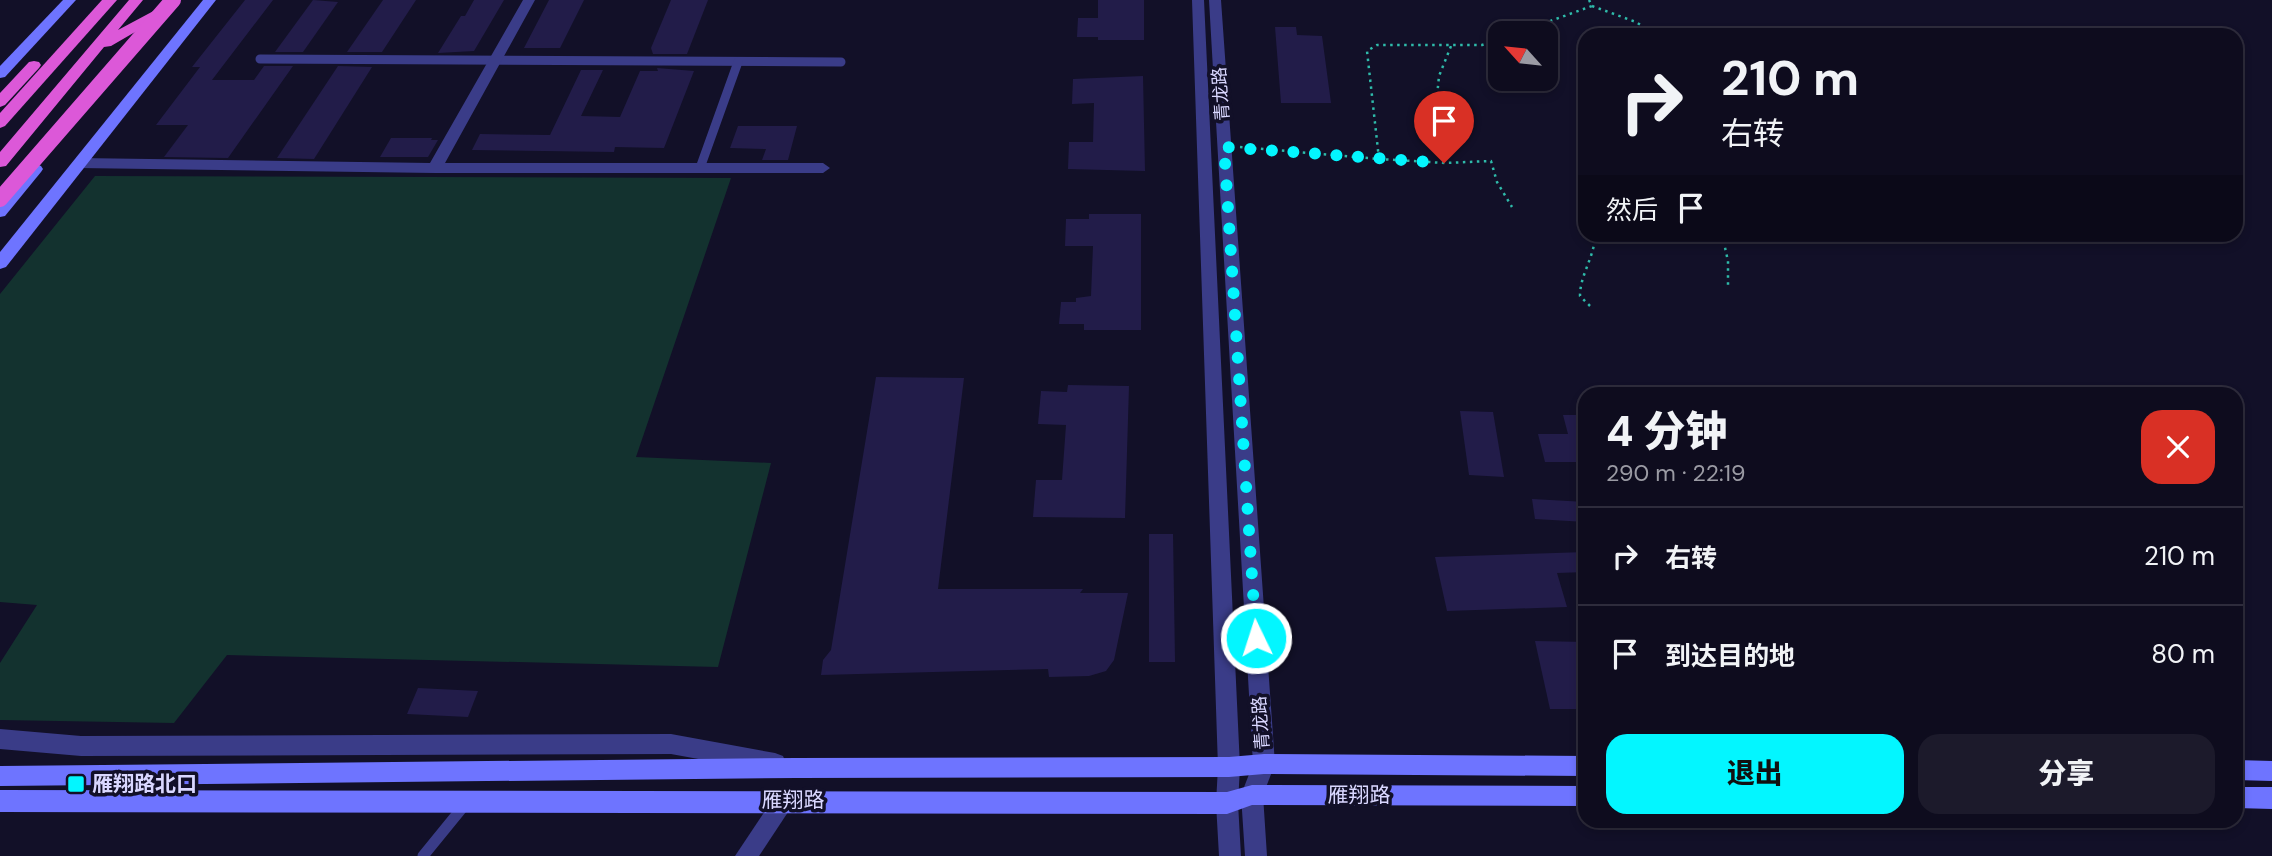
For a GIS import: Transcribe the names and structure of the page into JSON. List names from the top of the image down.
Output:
{
  "streets": {
    "main road": ["雁翔路"],
    "street": ["青龙路"]
  },
  "crossings": [
    ["青龙路", "雁翔路"]
  ],
  "places": {
    "transit": ["雁翔路北口"]
  },
  "north": "top left",
  "page": {
    "turn": ["210 m", "右转"],
    "then": "然后",
    "heading": ["4 分钟", "290 m · 22:19"],
    "list": [
      {
        "name": "右转",
        "value": "210 m"
      },
      {
        "name": "到达目的地",
        "value": "80 m"
      }
    ],
    "buttons": ["退出", "分享"]
  }
}
